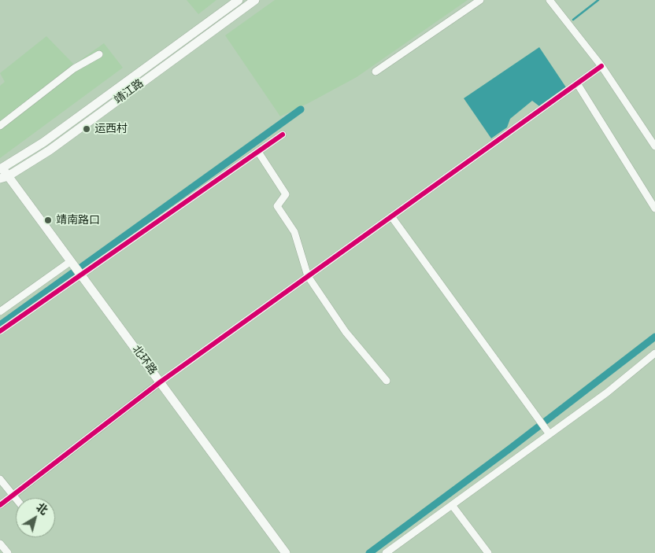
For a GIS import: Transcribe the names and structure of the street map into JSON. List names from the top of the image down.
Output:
{
  "streets": {
    "main road": ["靖江路", "北环路"]
  },
  "crossings": [
    ["靖江路", "北环路"]
  ],
  "places": ["运西村", "靖南路口"],
  "north": "top right"
}
